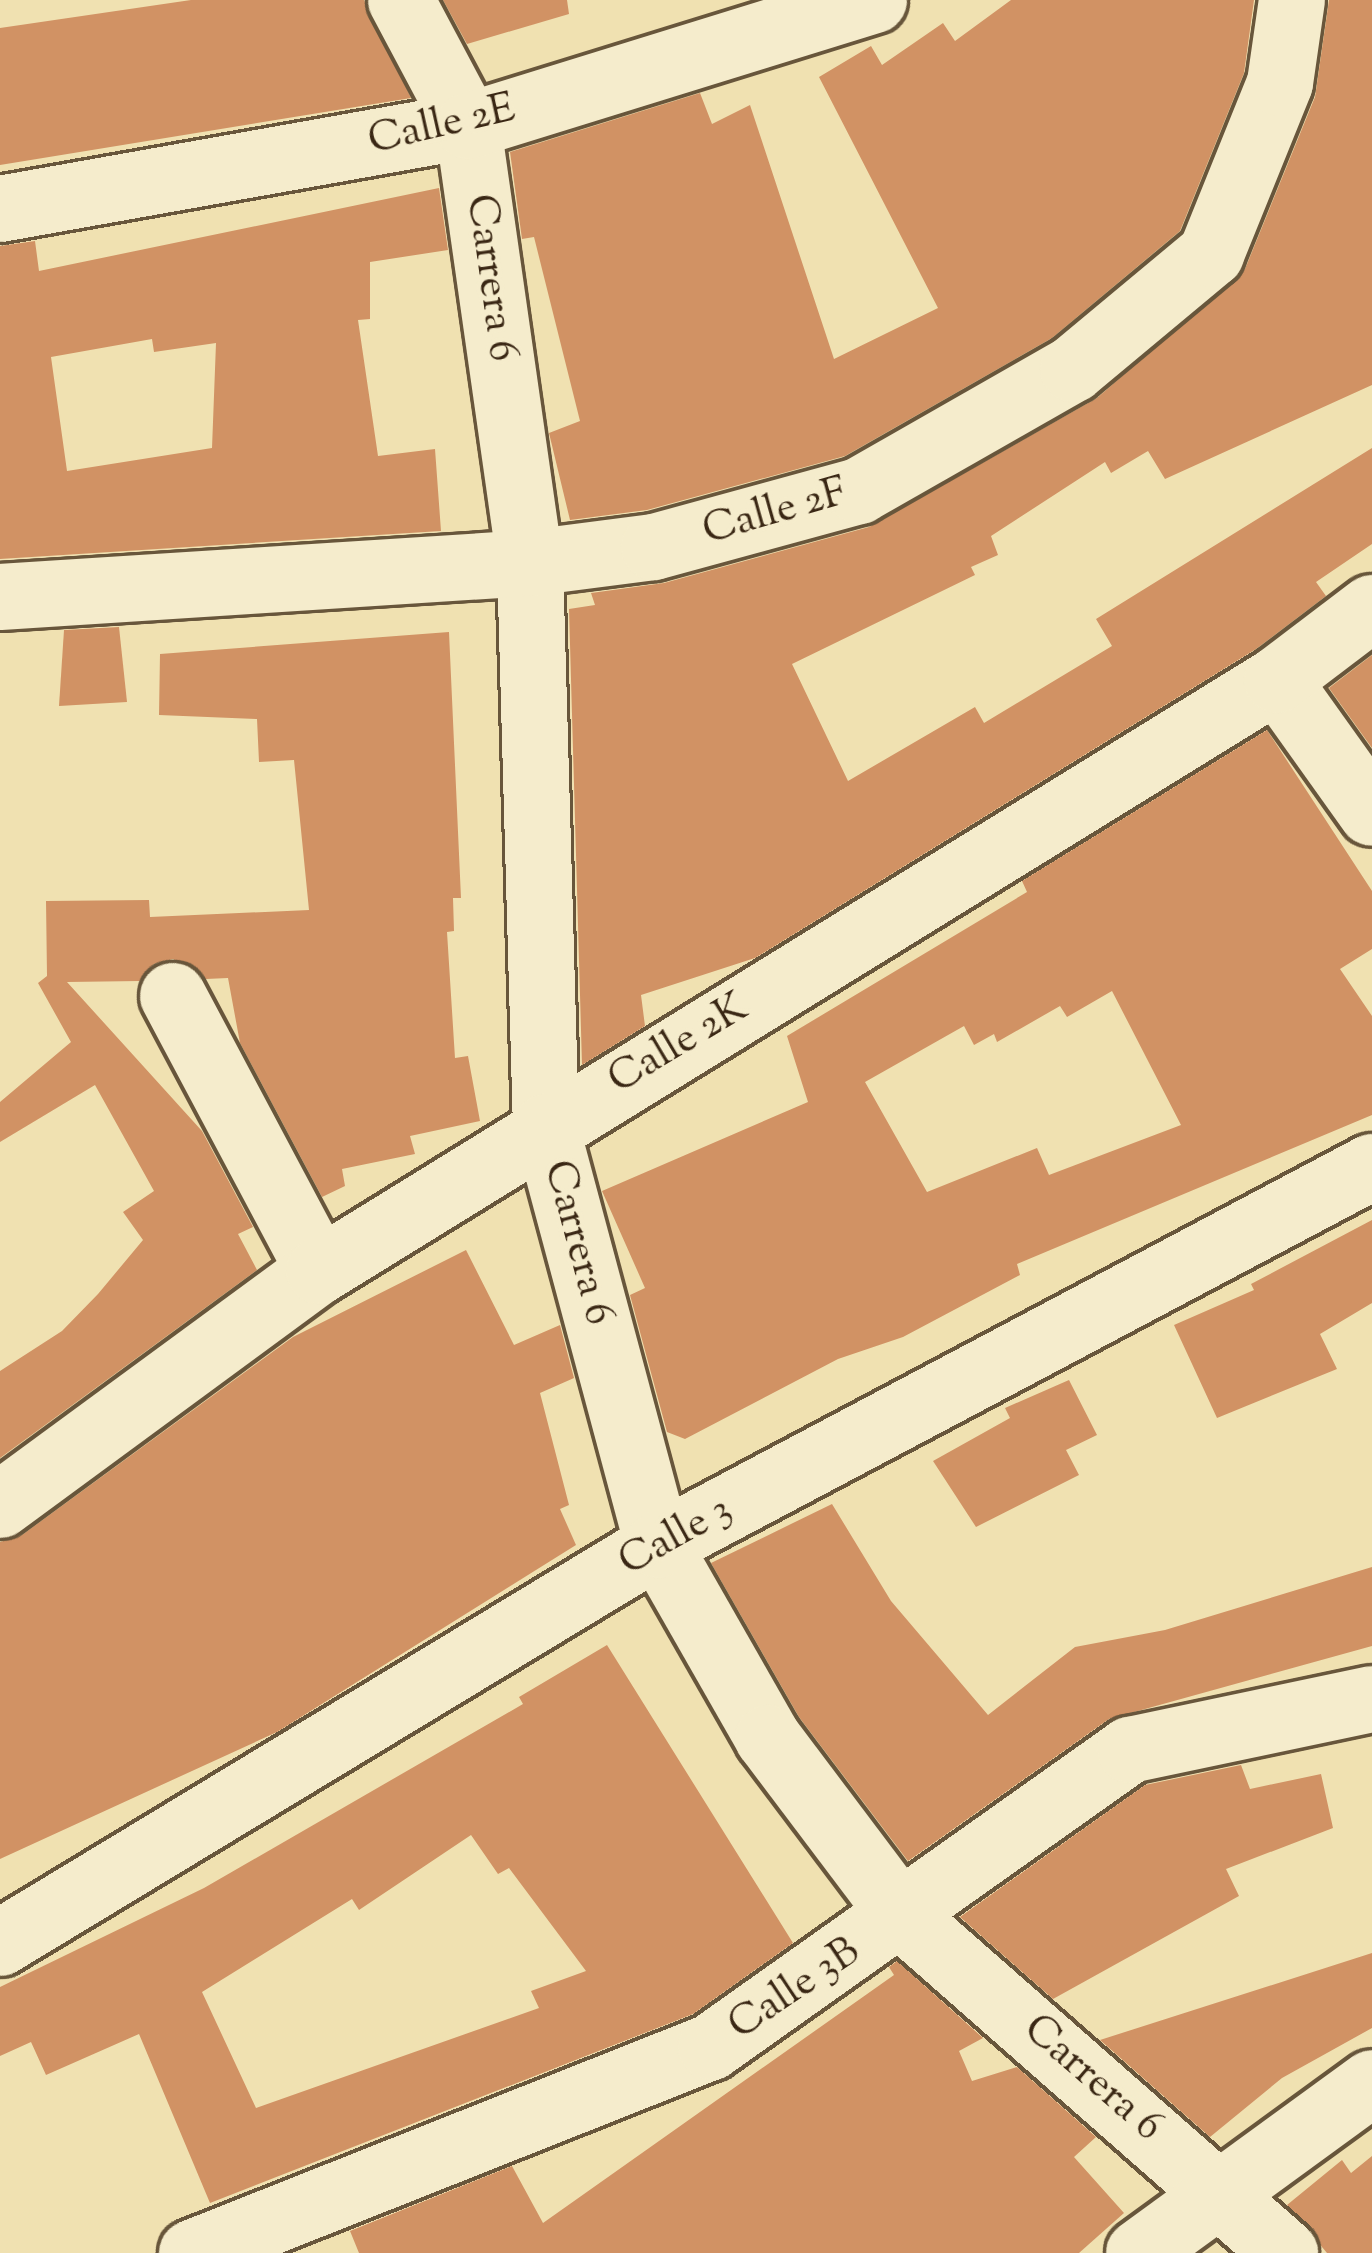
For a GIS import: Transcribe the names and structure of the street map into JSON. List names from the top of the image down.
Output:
{
  "streets": {
    "street": [
      "Calle 2E",
      "Carrera 6",
      "Calle 2F",
      "Calle 2K",
      "Calle 3",
      "Calle 3B"
    ]
  },
  "crossings": [
    ["Calle 2E", "Carrera 6"],
    ["Carrera 6", "Calle 2F"],
    ["Carrera 6", "Calle 2K"],
    ["Carrera 6", "Calle 3"],
    ["Carrera 6", "Calle 3B"]
  ]
}
